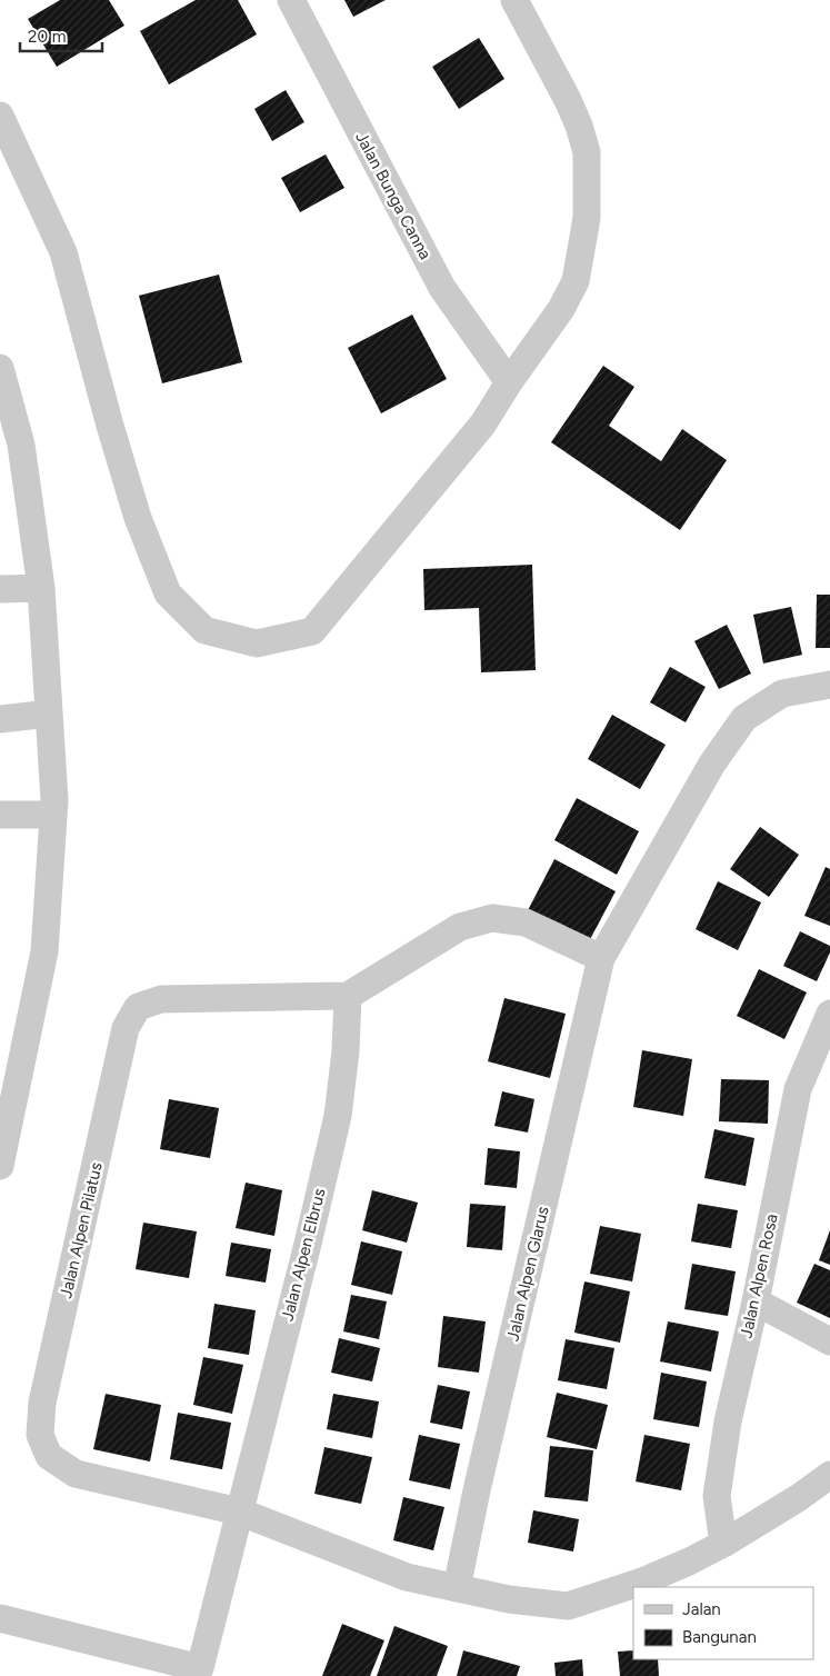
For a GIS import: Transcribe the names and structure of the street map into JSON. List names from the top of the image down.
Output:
{
  "streets": {
    "street": [
      "Jalan Bunga Canna",
      "Jalan Alpen Pilatus",
      "Jalan Alpen Elbrus",
      "Jalan Alpen Glarus",
      "Jalan Alpen Rosa"
    ]
  },
  "crossings": [
    ["Jalan Alpen Pilatus", "Jalan Alpen Elbrus"]
  ],
  "legend": ["Jalan", "Bangunan"],
  "scale_bar": "20 m"
}
